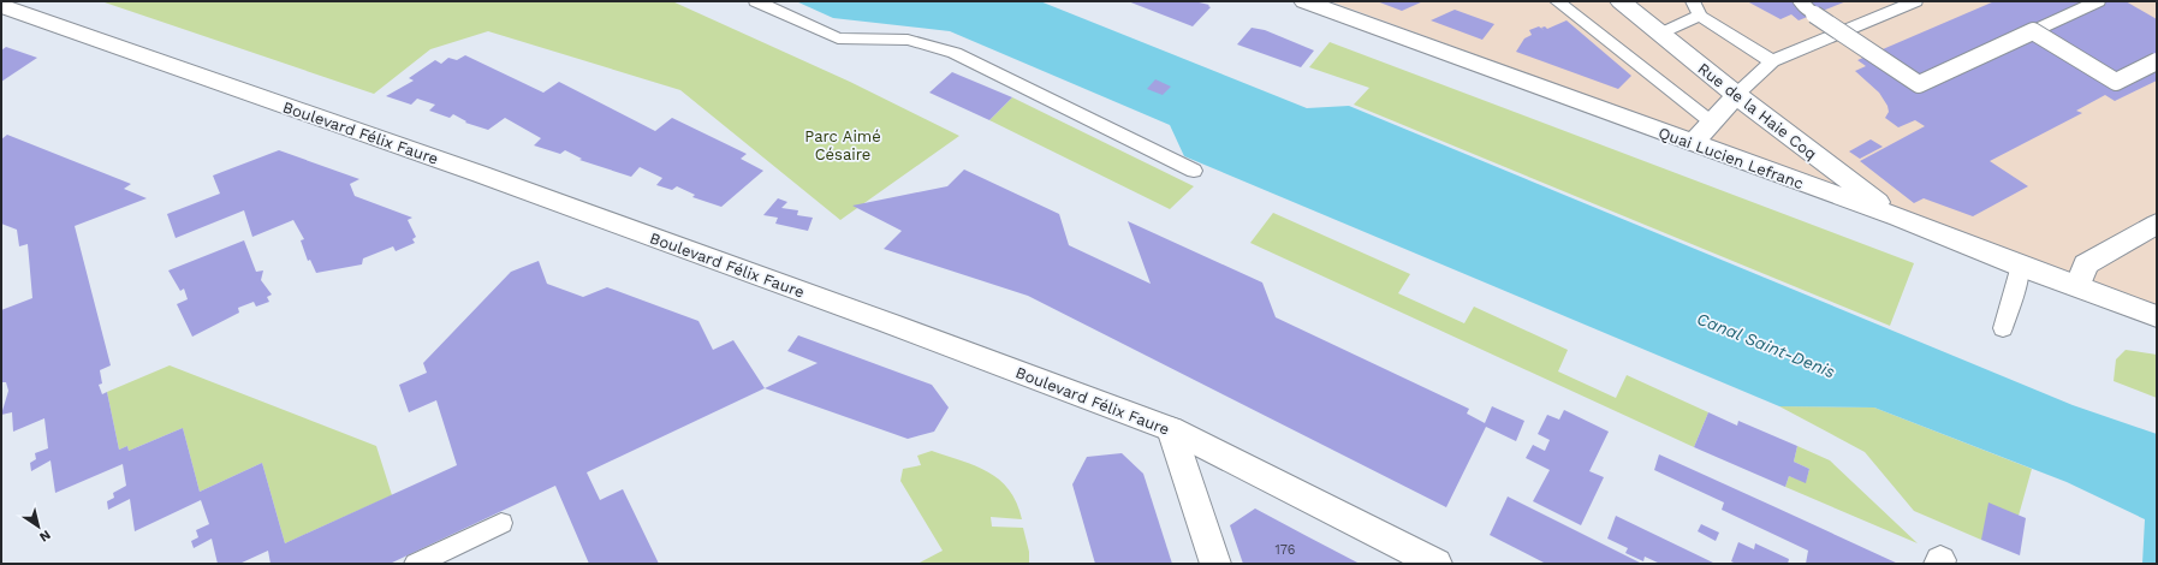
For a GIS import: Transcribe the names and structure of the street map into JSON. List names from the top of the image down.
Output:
{
  "streets": {
    "street": ["Rue de la Haie Coq", "Boulevard Félix Faure", "Quai Lucien Lefranc"]
  },
  "crossings": [
    ["Rue de la Haie Coq", "Quai Lucien Lefranc"]
  ],
  "water": ["Canal Saint-Denis"],
  "parks": ["Parc Aimé Césaire"],
  "house_numbers": ["176"],
  "north": "bottom right"
}
